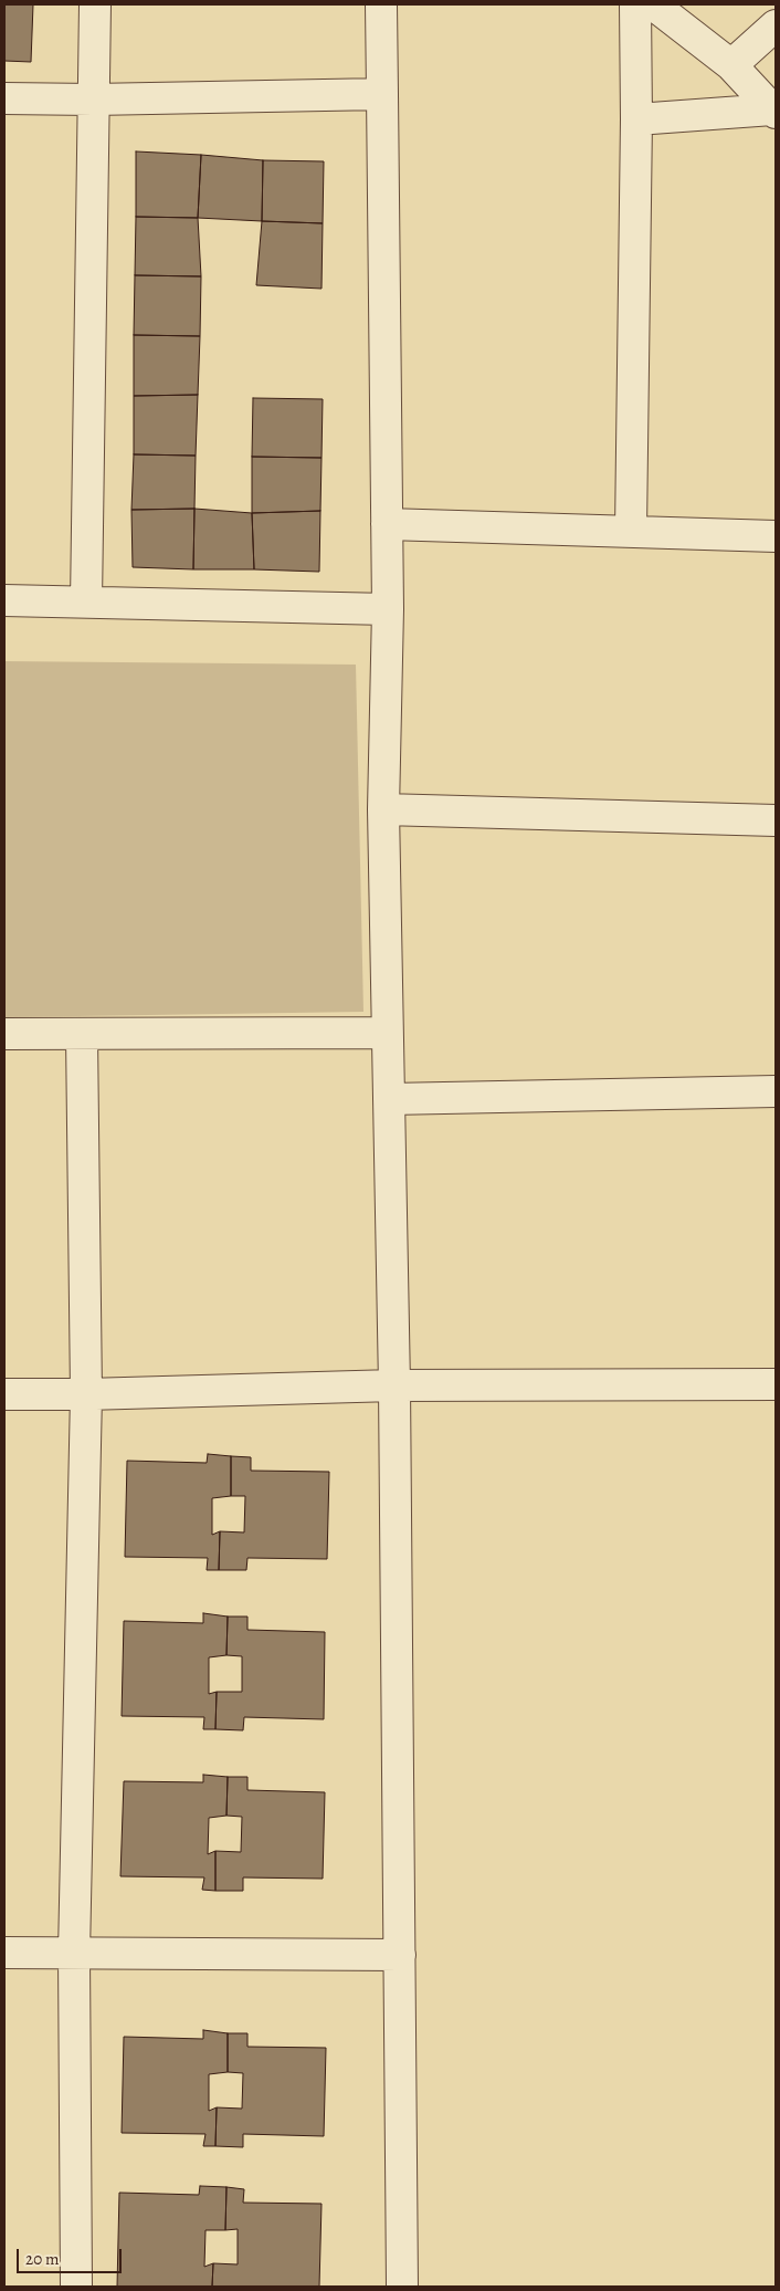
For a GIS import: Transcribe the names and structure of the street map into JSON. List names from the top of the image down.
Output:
{
  "scale_bar": "20 m"
}
